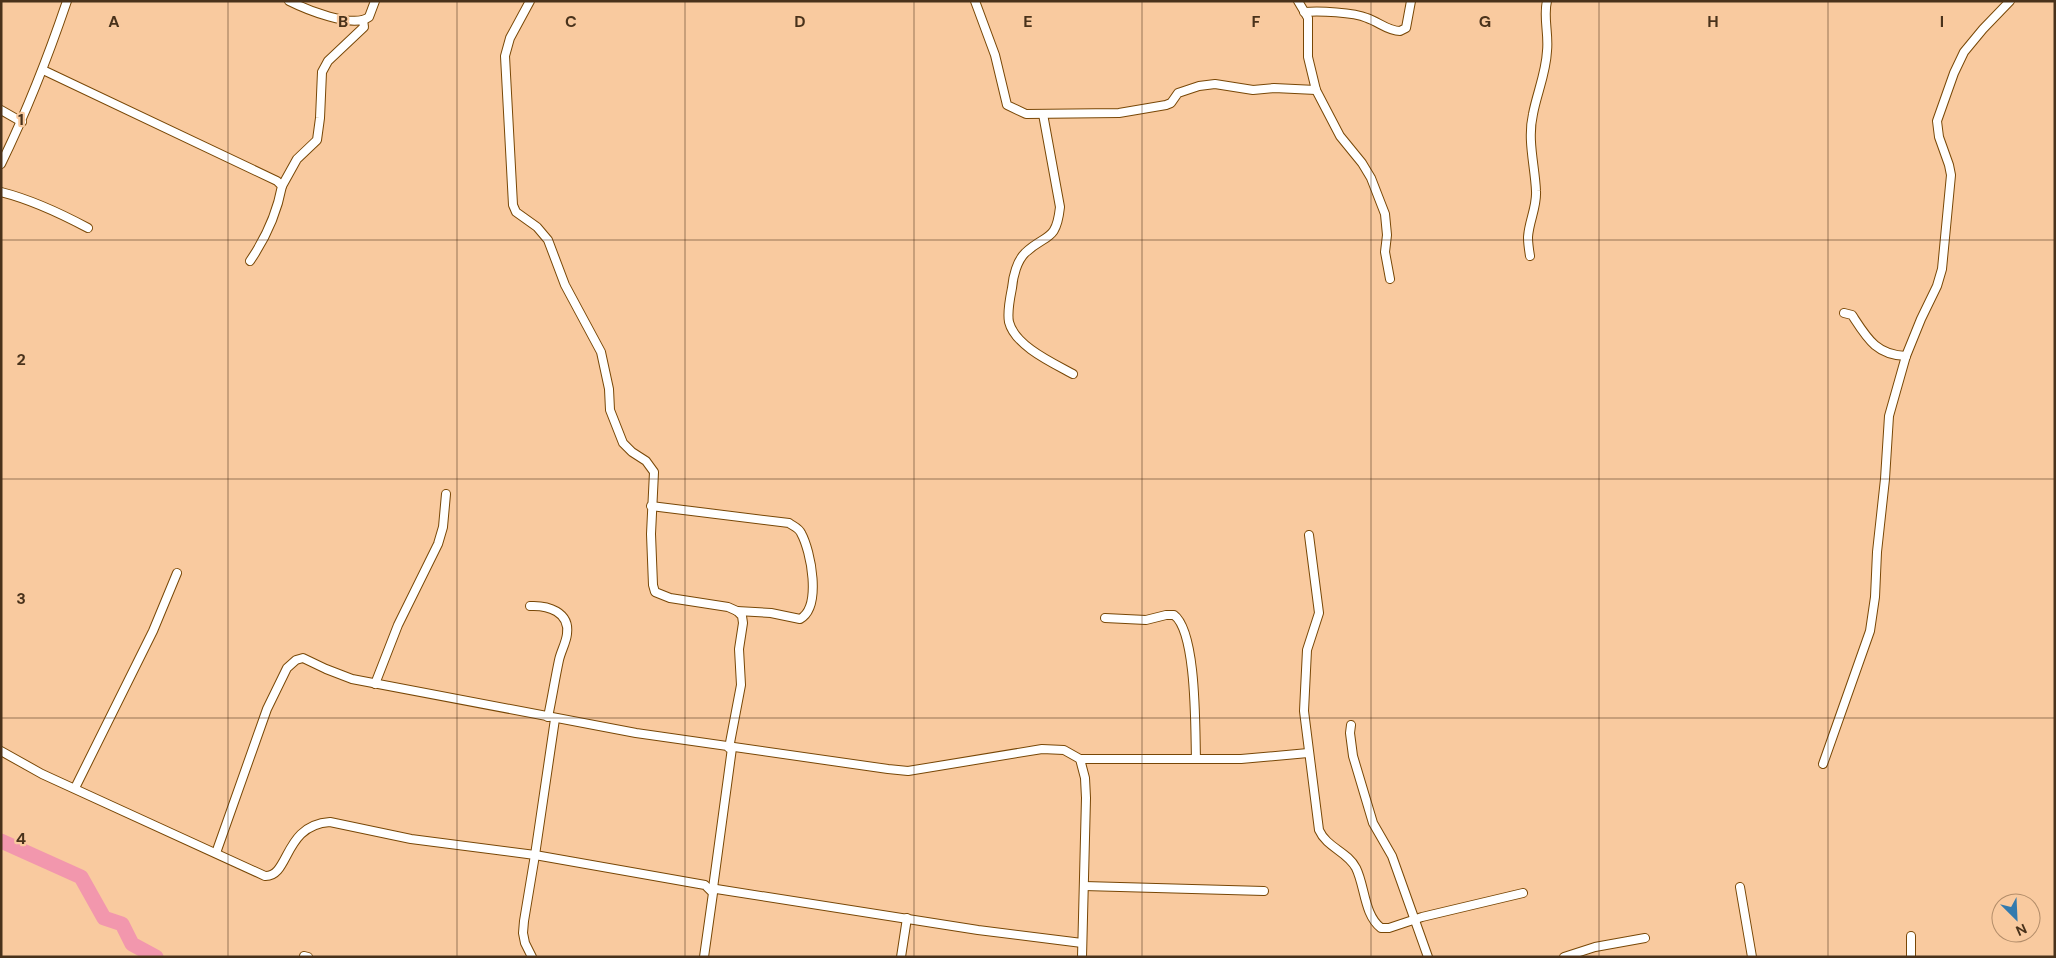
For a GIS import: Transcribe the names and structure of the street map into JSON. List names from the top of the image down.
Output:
{
  "north": "bottom right",
  "grid": {
    "columns": [
      "A",
      "B",
      "C",
      "D",
      "E",
      "F",
      "G",
      "H",
      "I"
    ],
    "rows": [
      "1",
      "2",
      "3",
      "4"
    ]
  }
}
